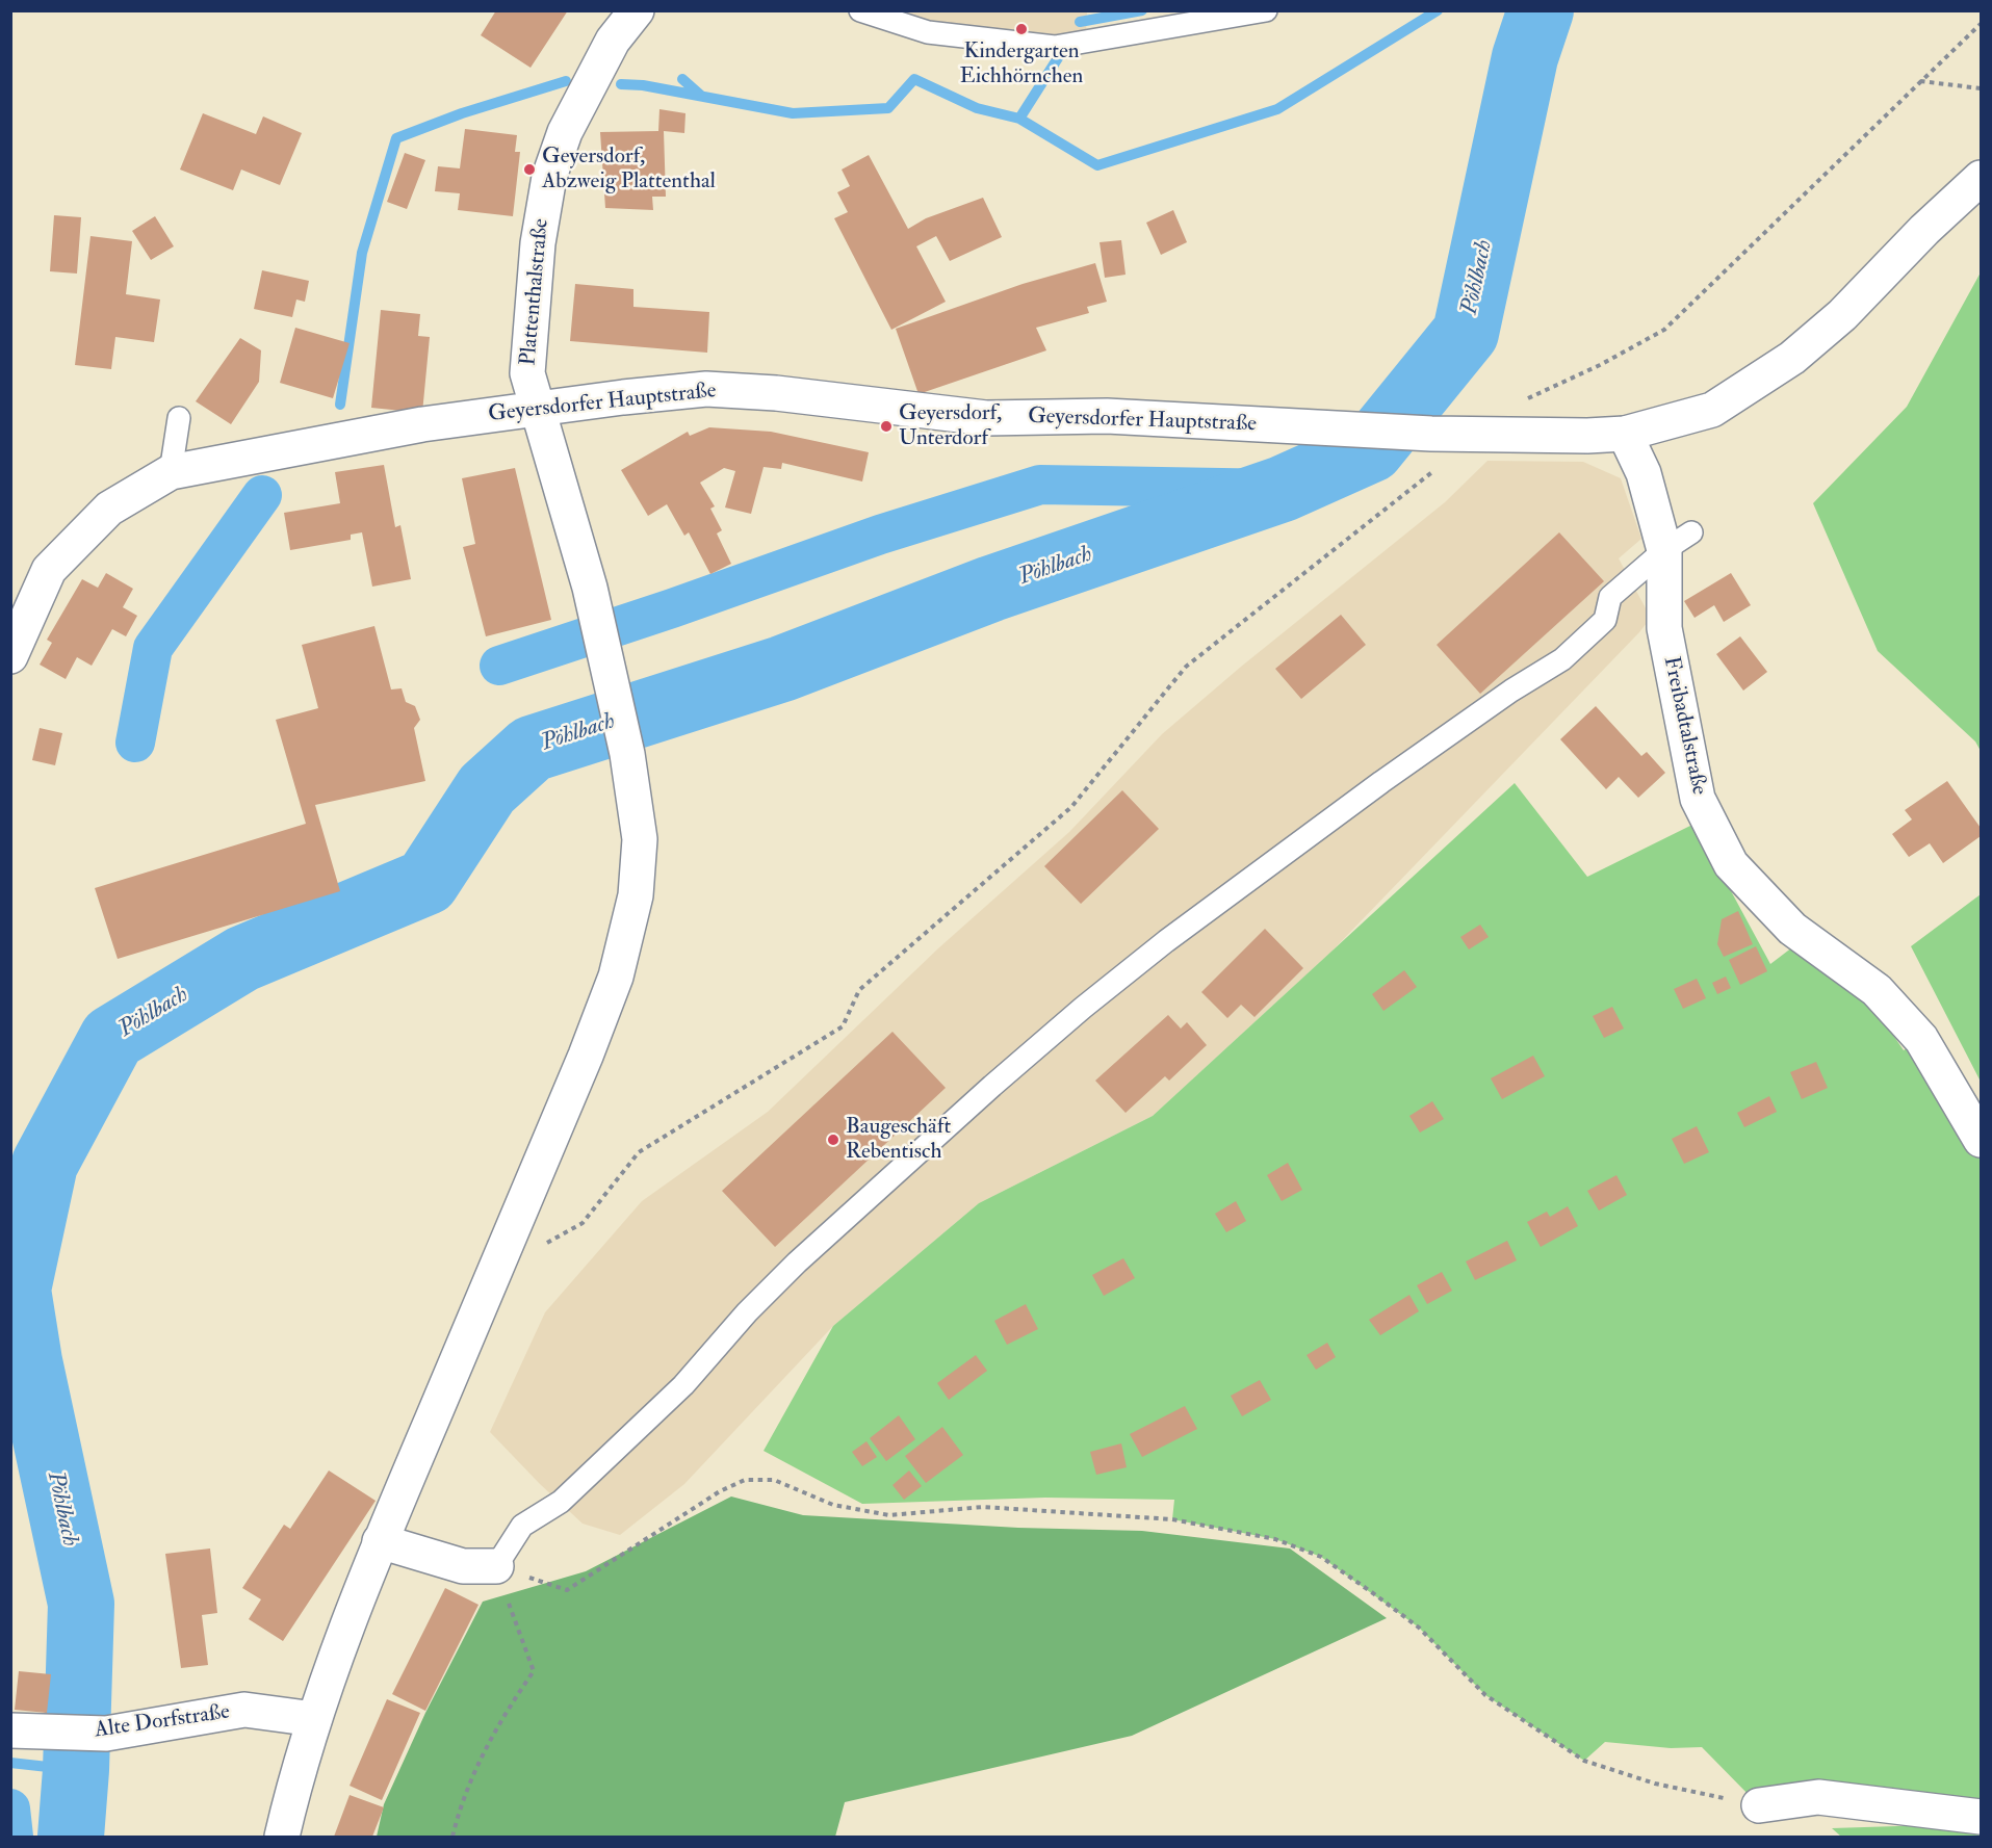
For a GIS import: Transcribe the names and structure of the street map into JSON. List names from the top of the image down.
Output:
{
  "streets": {
    "main road": [
      "Plattenthalstraße",
      "Geyersdorfer Hauptstraße",
      "Freibadtalstraße",
      "Alte Dorfstraße"
    ]
  },
  "crossings": [
    ["Plattenthalstraße", "Geyersdorfer Hauptstraße"],
    ["Plattenthalstraße", "Alte Dorfstraße"],
    ["Geyersdorfer Hauptstraße", "Freibadtalstraße"]
  ],
  "water": ["Pöhlbach"],
  "places": [
    "Kindergarten Eichhörnchen",
    "Geyersdorf, Abzweig Plattenthal",
    "Geyersdorf, Unterdorf",
    "Baugeschäft Rebentisch"
  ]
}
